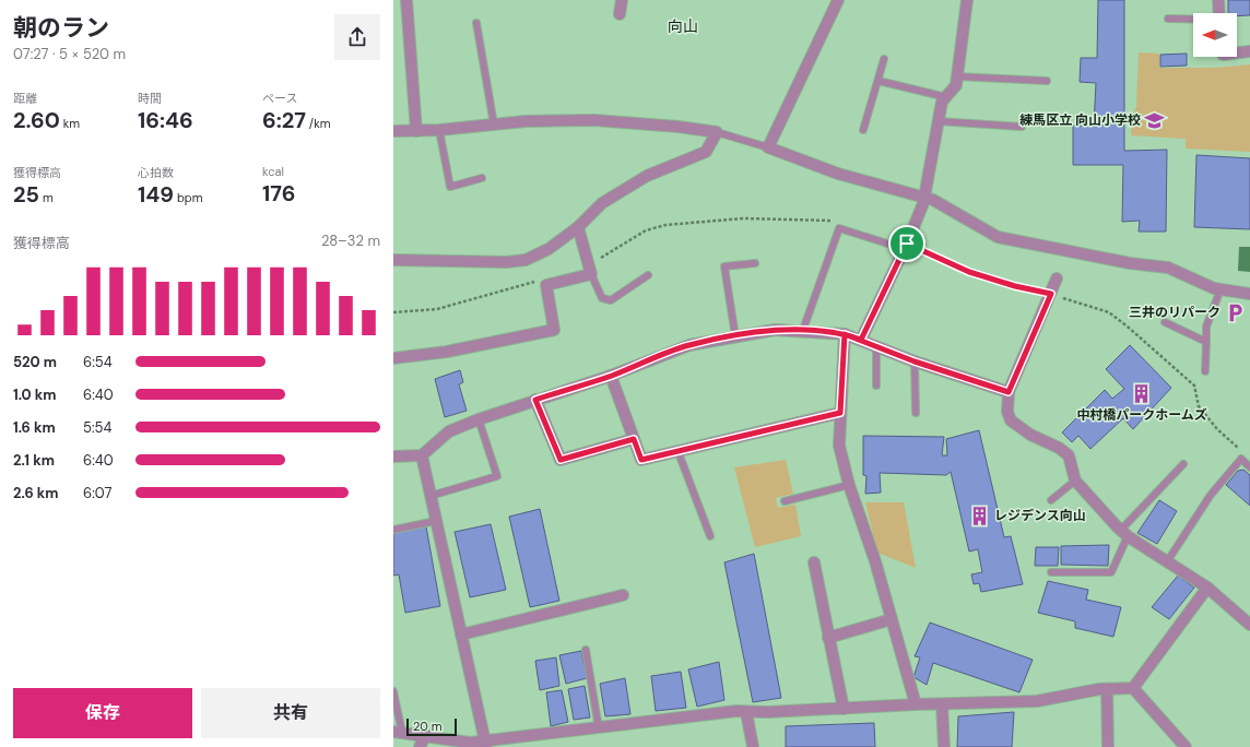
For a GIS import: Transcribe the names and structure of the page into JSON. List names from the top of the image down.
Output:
{
  "districts": ["向山"],
  "places": {
    "school or university": ["練馬区立 向山小学校"],
    "parking": ["三井のリパーク"],
    "building": ["中村橋パークホームズ", "レジデンス向山"]
  },
  "scale_bar": "20 m",
  "north": "left",
  "page": {
    "heading": ["朝のラン", "07:27 · 5 × 520 m"],
    "stats": [
      ["距離", "2.60 km"],
      ["時間", "16:46"],
      ["ペース", "6:27 /km"],
      ["獲得標高", "25 m"],
      ["心拍数", "149 bpm"],
      ["kcal", "176"]
    ],
    "chart": ["獲得標高", "28–32 m"],
    "list": [
      {
        "name": "520 m",
        "note": "6:54"
      },
      {
        "name": "1.0 km",
        "note": "6:40"
      },
      {
        "name": "1.6 km",
        "note": "5:54"
      },
      {
        "name": "2.1 km",
        "note": "6:40"
      },
      {
        "name": "2.6 km",
        "note": "6:07"
      }
    ],
    "buttons": ["保存", "共有"],
    "scale": "20 m"
  }
}
